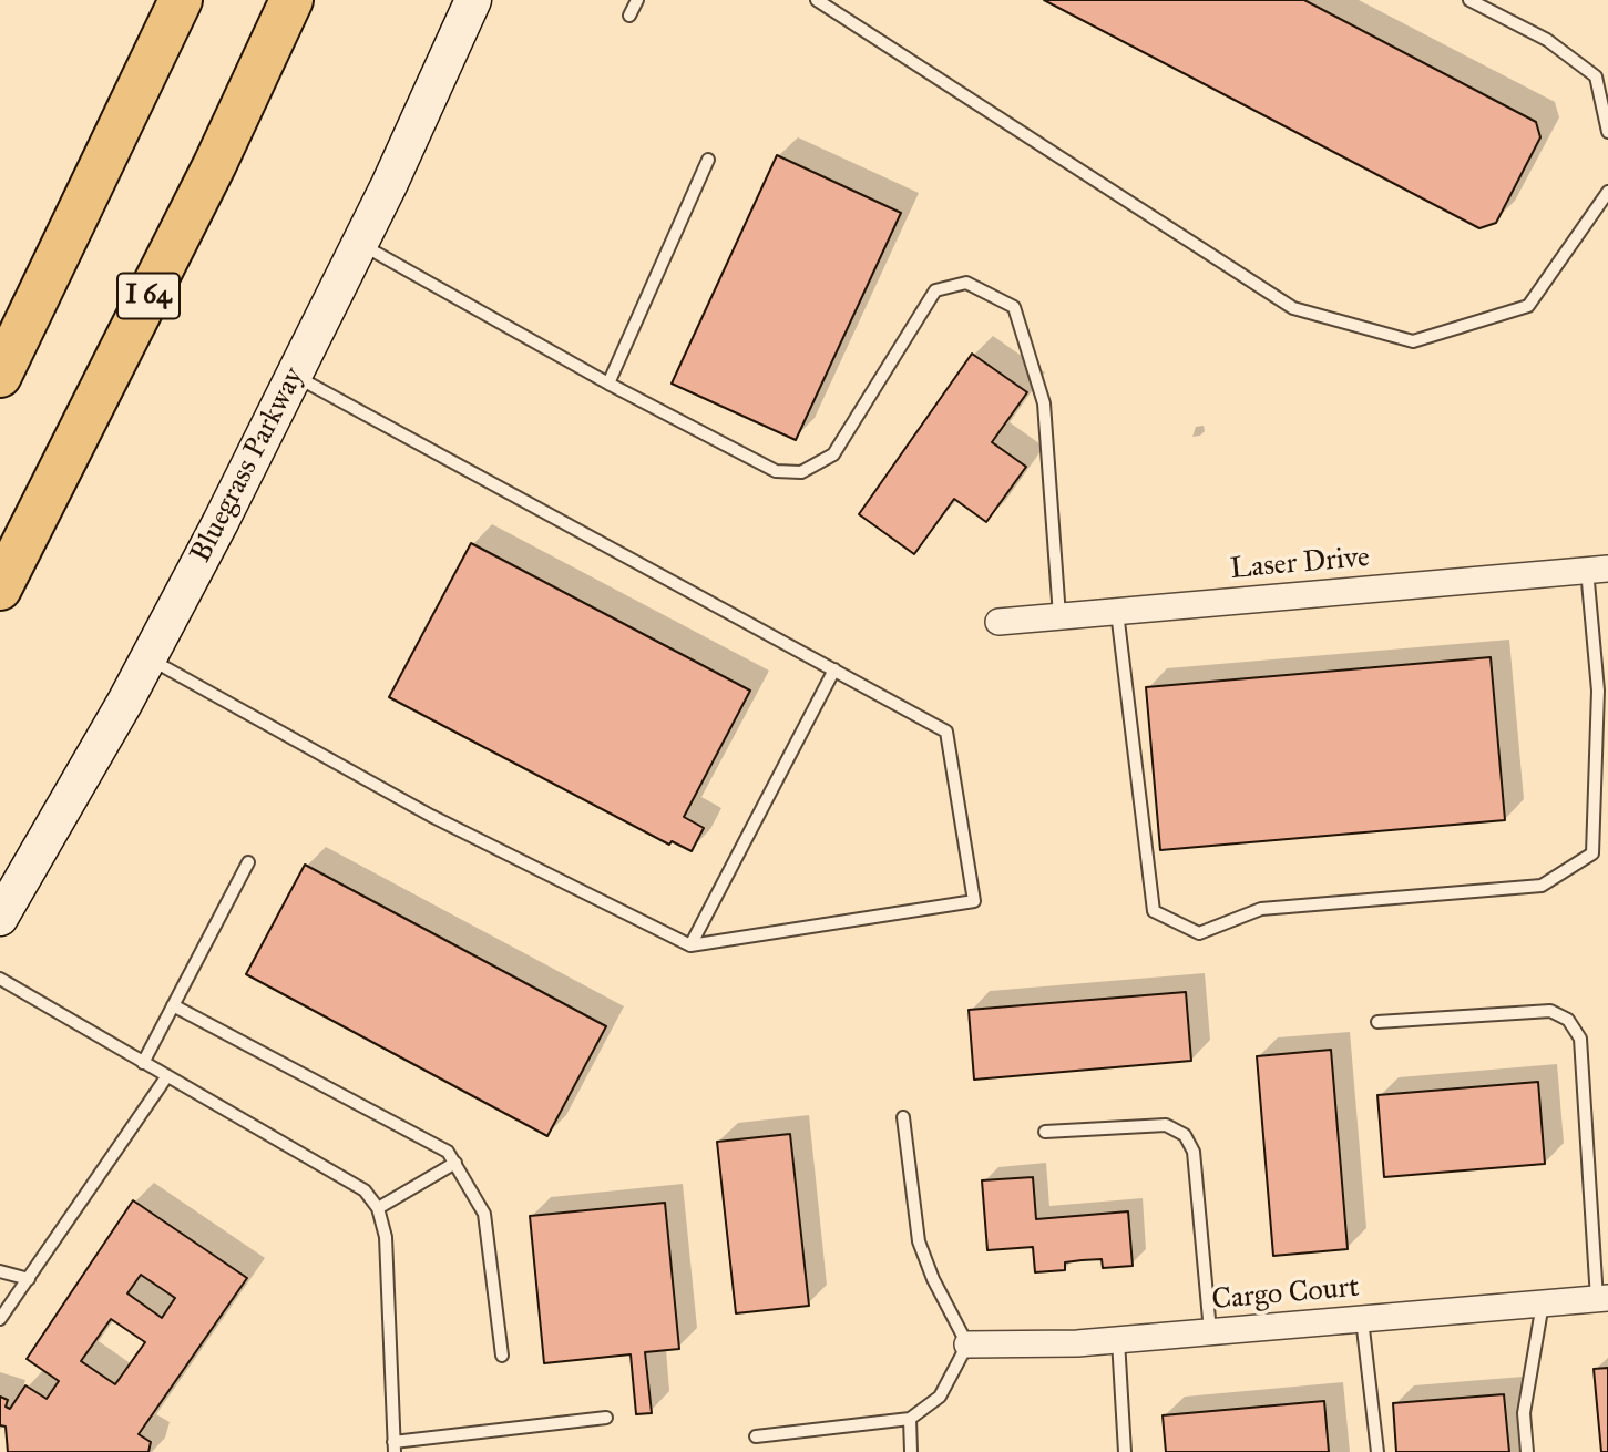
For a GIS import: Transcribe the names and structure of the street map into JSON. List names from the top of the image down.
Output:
{
  "streets": {
    "highway": ["I 64"],
    "street": ["Bluegrass Parkway", "Laser Drive", "Cargo Court"]
  }
}
